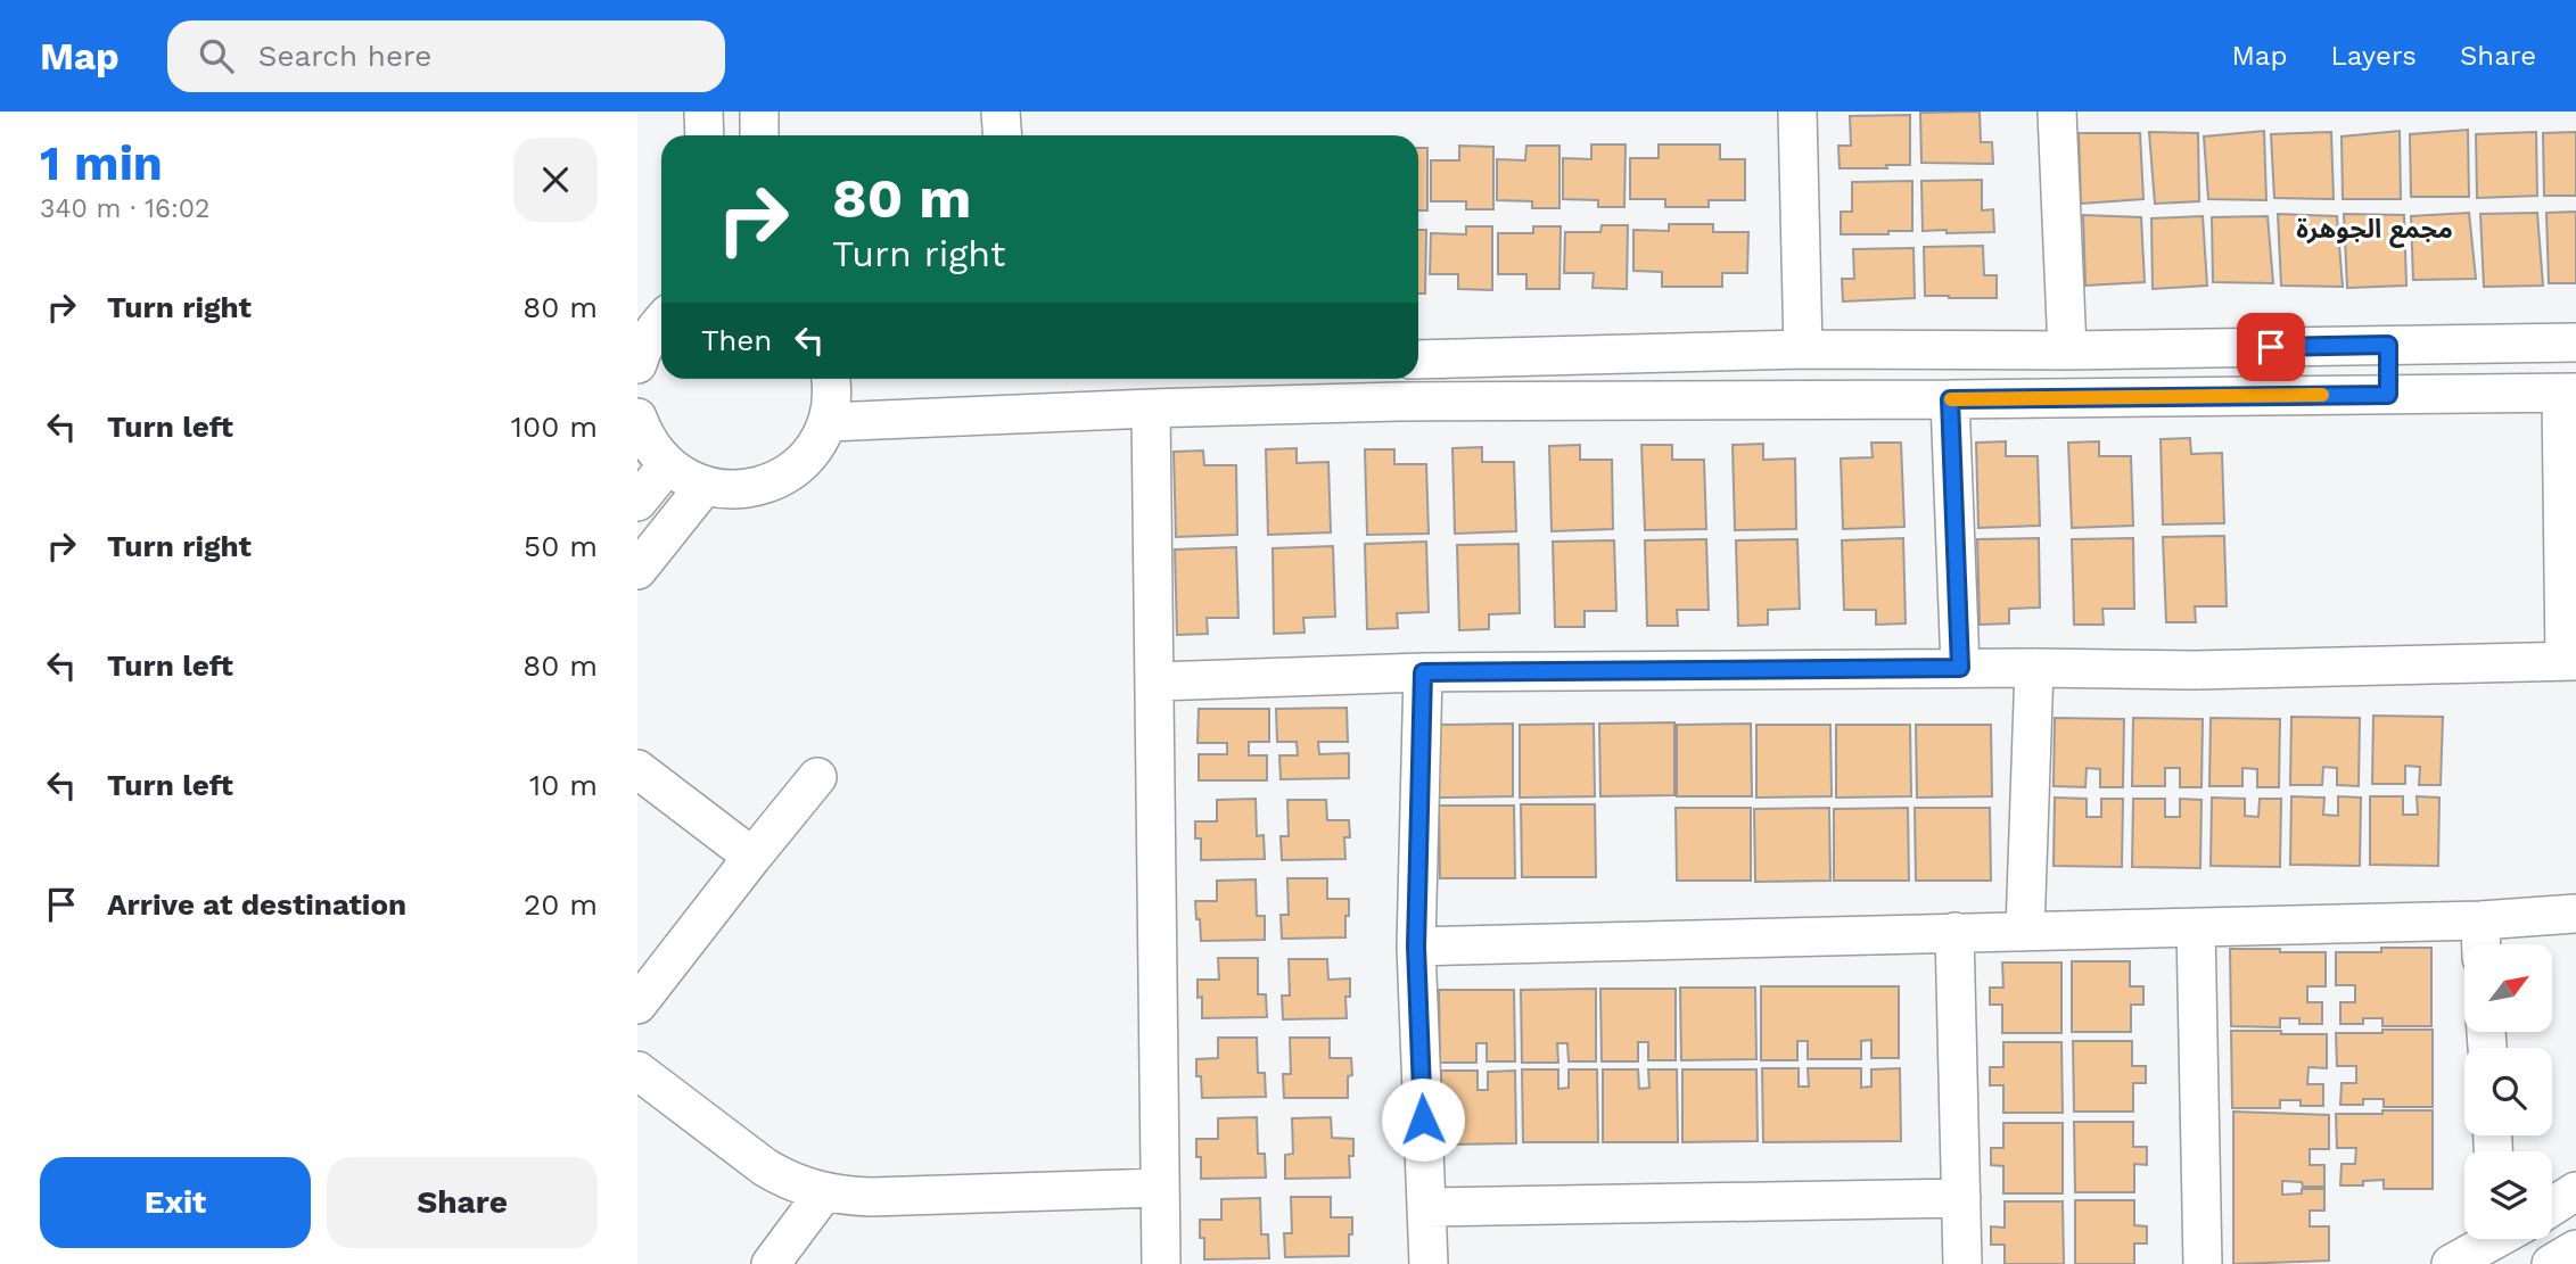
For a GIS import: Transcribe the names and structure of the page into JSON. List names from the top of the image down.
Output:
{
  "districts": ["مجمع الجوهرة"],
  "north": "top right",
  "page": {
    "header": "Map",
    "search": "Search here",
    "nav": ["Map", "Layers", "Share"],
    "heading": ["1 min", "340 m · 16:02"],
    "turn": ["80 m", "Turn right"],
    "list": [
      {
        "name": "Turn right",
        "value": "80 m"
      },
      {
        "name": "Turn left",
        "value": "100 m"
      },
      {
        "name": "Turn right",
        "value": "50 m"
      },
      {
        "name": "Turn left",
        "value": "80 m"
      },
      {
        "name": "Turn left",
        "value": "10 m"
      },
      {
        "name": "Arrive at destination",
        "value": "20 m"
      }
    ],
    "then": "Then",
    "buttons": ["Exit", "Share"]
  }
}
